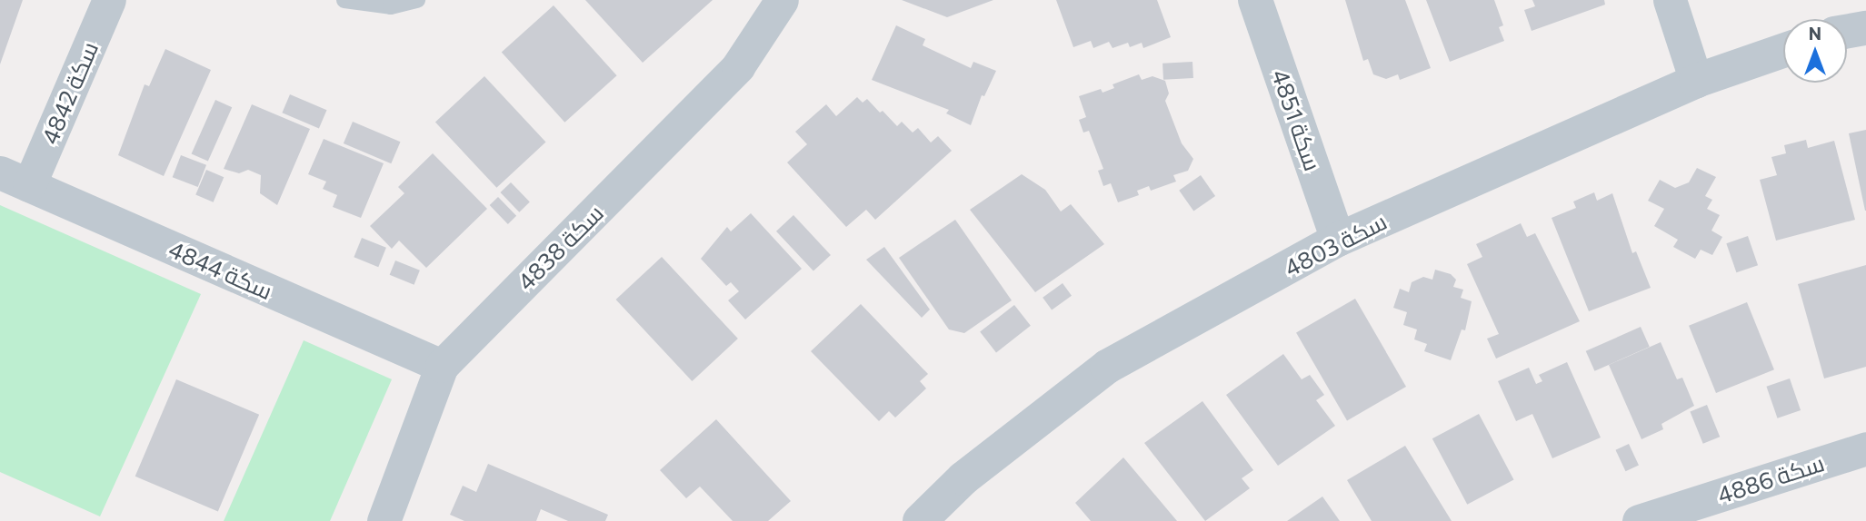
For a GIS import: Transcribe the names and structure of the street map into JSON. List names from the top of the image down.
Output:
{
  "streets": {
    "street": [
      "سكة 4842",
      "سكة 4851",
      "سكة 4803",
      "سكة 4838",
      "سكة 4844",
      "سكة 4886"
    ]
  },
  "crossings": [
    ["سكة 4842", "سكة 4844"],
    ["سكة 4851", "سكة 4803"],
    ["سكة 4838", "سكة 4844"]
  ],
  "north": "top"
}
